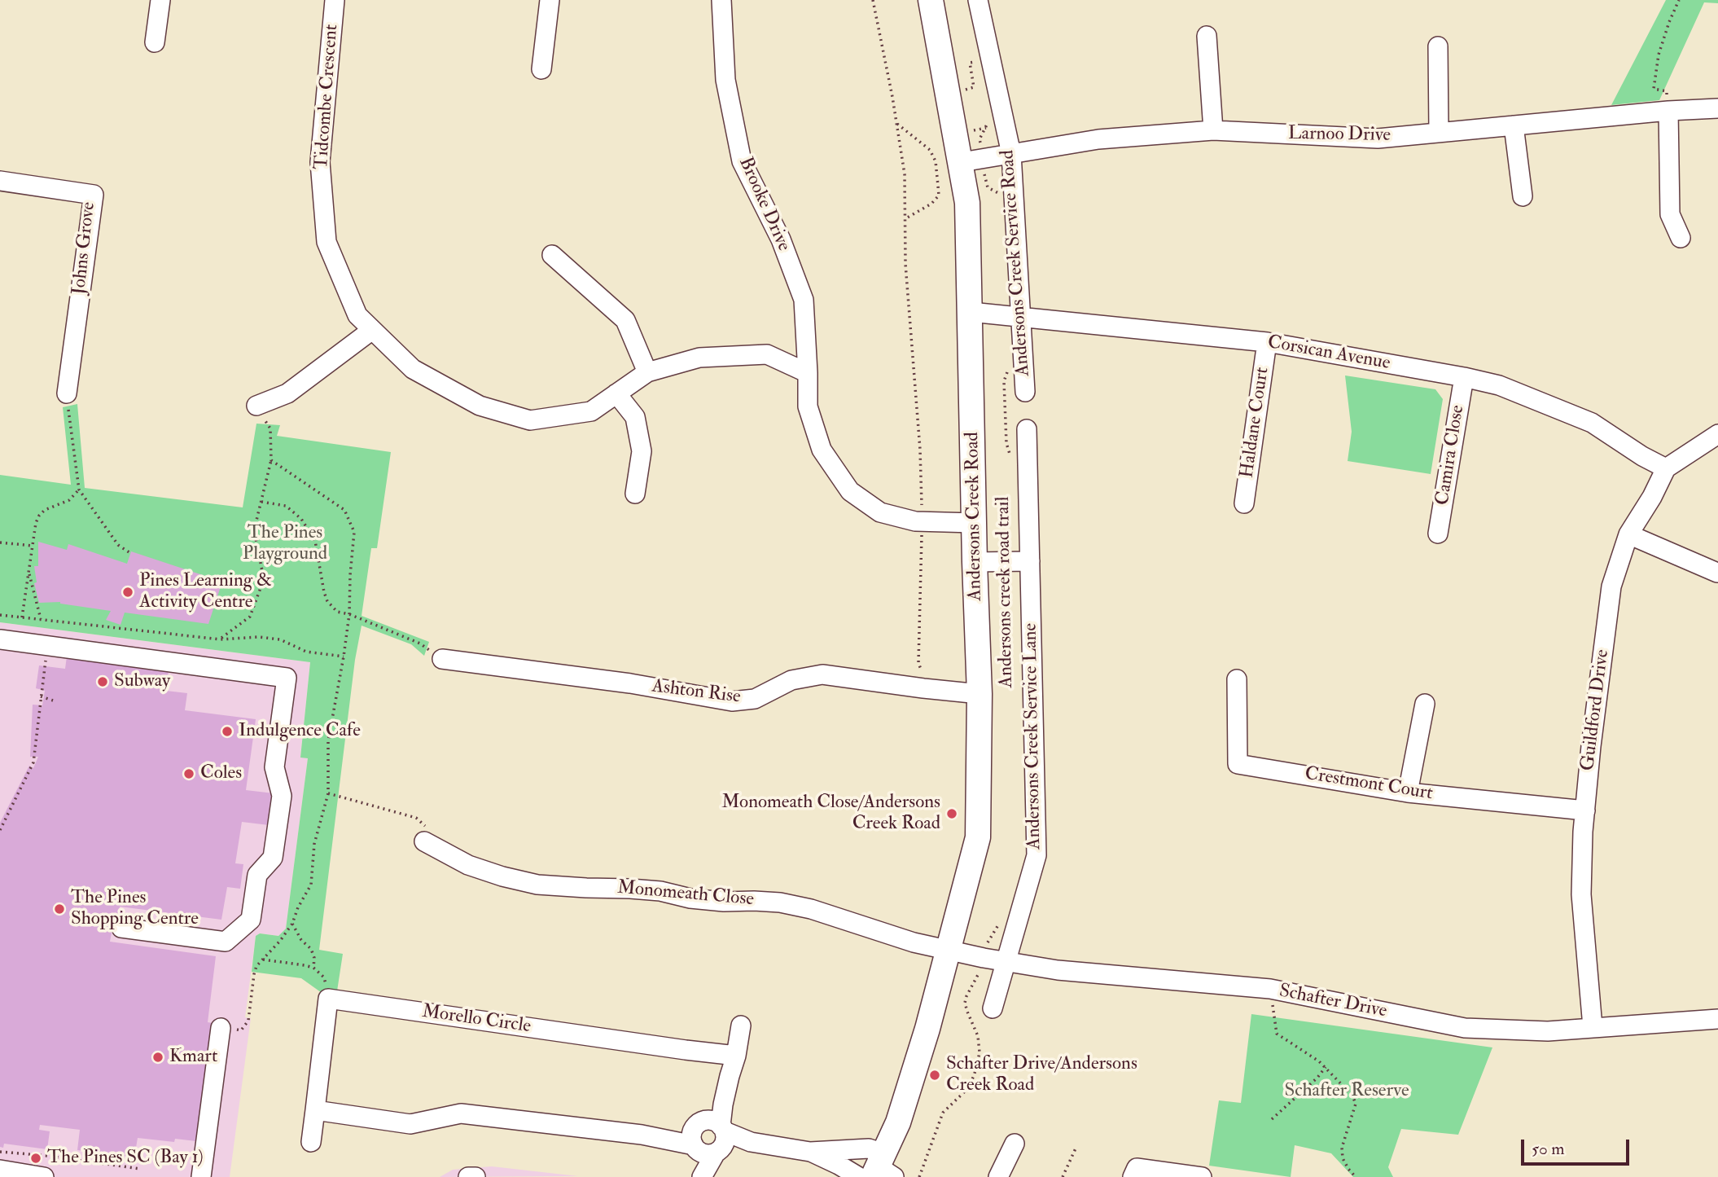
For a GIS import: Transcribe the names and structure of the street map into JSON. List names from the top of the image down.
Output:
{
  "streets": {
    "main road": ["Andersons Creek Road"],
    "street": [
      "Tidcombe Crescent",
      "Larnoo Drive",
      "Brooke Drive",
      "Johns Grove",
      "Andersons Creek Service Road",
      "Corsican Avenue",
      "Haldane Court",
      "Camira Close",
      "Ashton Rise",
      "Guildford Drive",
      "Andersons Creek Service Lane",
      "Crestmont Court",
      "Monomeath Close",
      "Schafter Drive",
      "Morello Circle"
    ]
  },
  "crossings": [
    ["Tidcombe Crescent", "Brooke Drive"],
    ["Larnoo Drive", "Andersons Creek Service Road"],
    ["Larnoo Drive", "Andersons Creek Road"],
    ["Andersons Creek Service Road", "Corsican Avenue"],
    ["Corsican Avenue", "Haldane Court"],
    ["Corsican Avenue", "Camira Close"],
    ["Corsican Avenue", "Andersons Creek Road"],
    ["Corsican Avenue", "Guildford Drive"],
    ["Andersons Creek Road", "Ashton Rise"],
    ["Andersons Creek Road", "Monomeath Close"],
    ["Andersons Creek Road", "Schafter Drive"],
    ["Guildford Drive", "Crestmont Court"],
    ["Guildford Drive", "Schafter Drive"],
    ["Andersons Creek Service Lane", "Schafter Drive"],
    ["Monomeath Close", "Schafter Drive"]
  ],
  "parks": ["The Pines Playground", "Schafter Reserve"],
  "places": [
    "Pines Learning & Activity Centre",
    "Subway",
    "Indulgence Cafe",
    "Coles",
    "Monomeath Close/Andersons Creek Road",
    "The Pines Shopping Centre",
    "Kmart",
    "Schafter Drive/Andersons Creek Road",
    "The Pines SC (Bay 1)"
  ],
  "scale_bar": "50 m"
}
